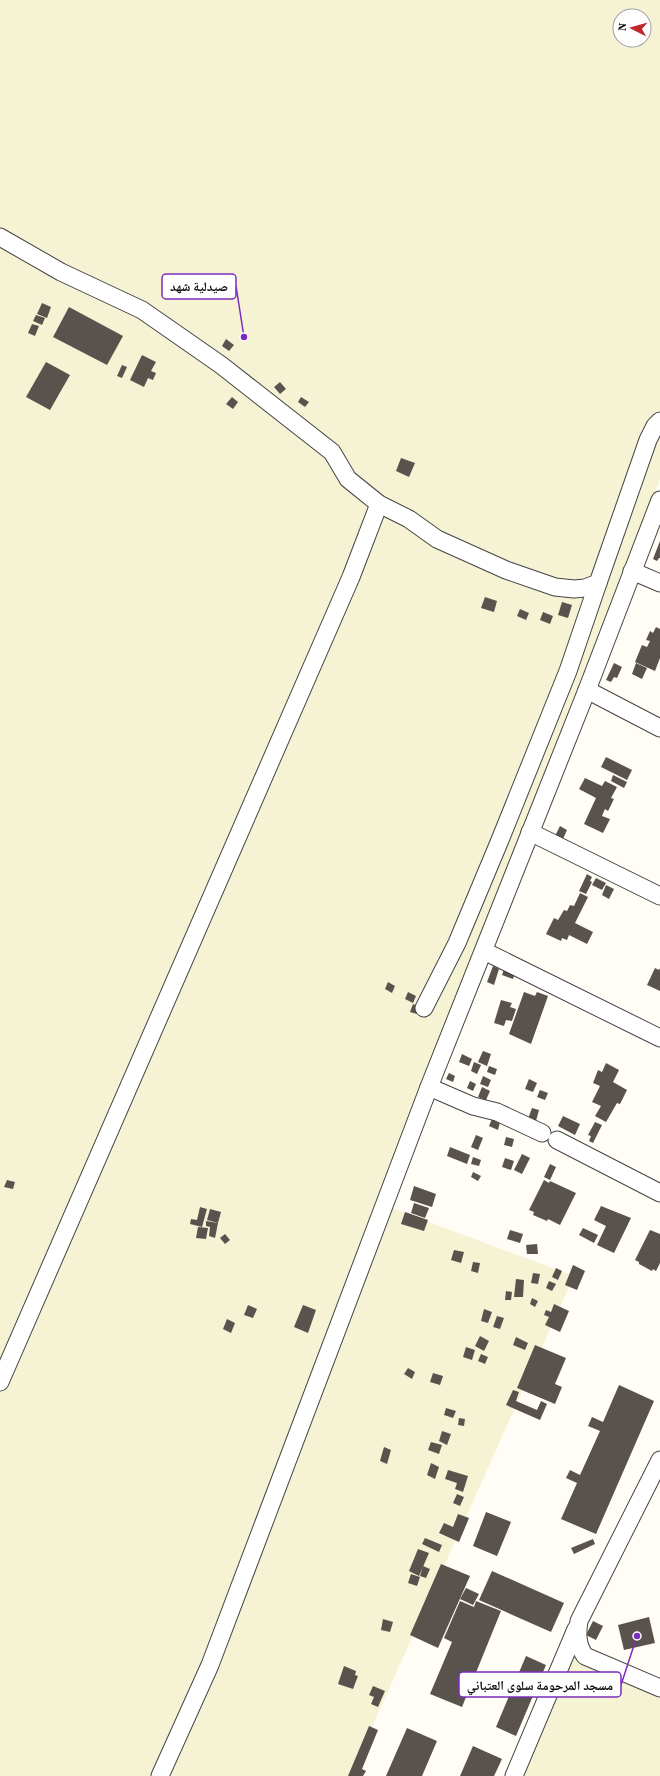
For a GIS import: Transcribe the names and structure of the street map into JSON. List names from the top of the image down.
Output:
{
  "places": ["صيدلية شهد", "مسجد المرحومة سلوى العتباني"],
  "north": "left"
}
